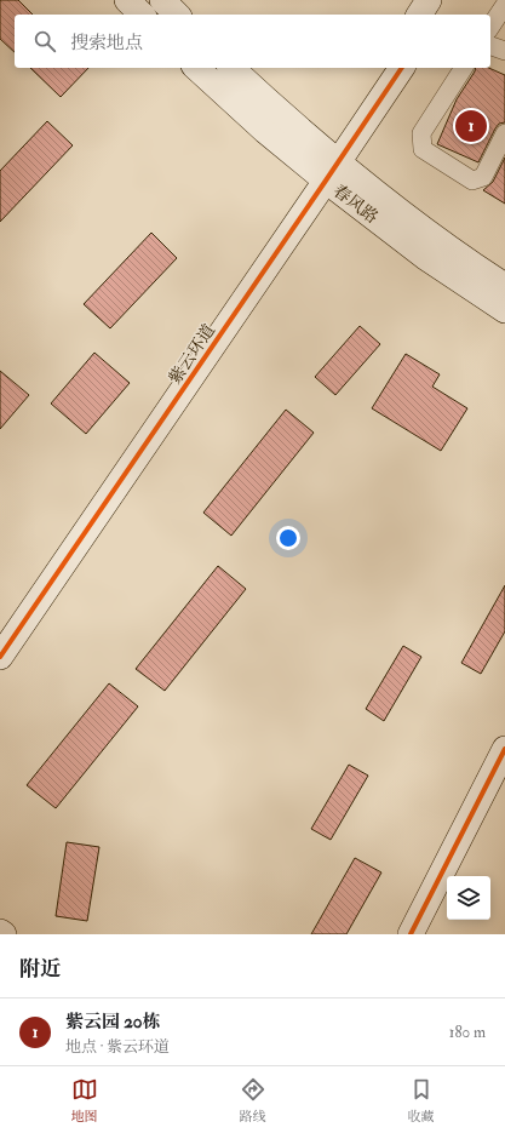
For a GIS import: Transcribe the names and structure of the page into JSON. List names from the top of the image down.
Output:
{
  "streets": {
    "street": ["春风路", "紫云环道"]
  },
  "crossings": [
    ["春风路", "紫云环道"]
  ],
  "page": {
    "search": "搜索地点",
    "pins": "1",
    "heading": "附近",
    "list": [
      {
        "mark": "1",
        "name": "紫云园 20栋",
        "note": "地点 · 紫云环道",
        "value": "180 m"
      }
    ],
    "nav": ["地图", "路线", "收藏"]
  }
}
